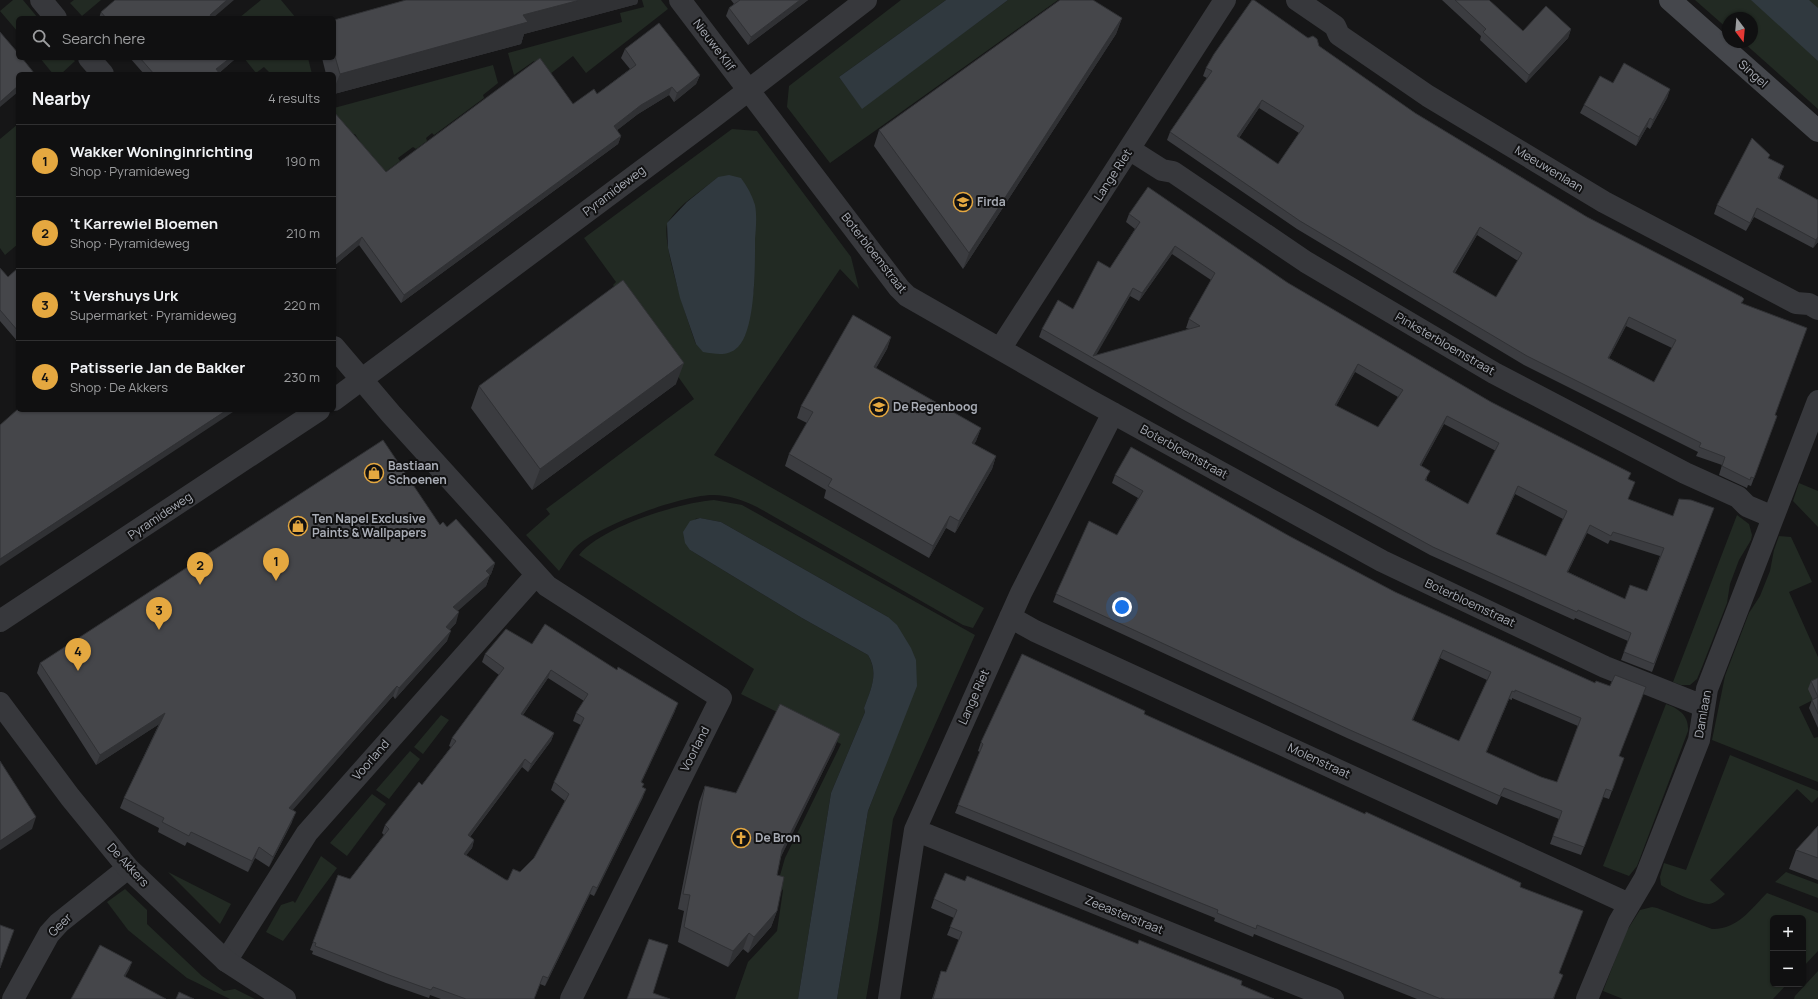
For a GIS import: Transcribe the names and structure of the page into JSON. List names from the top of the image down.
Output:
{
  "streets": {
    "main road": ["Singel"],
    "street": [
      "Nieuwe Klif",
      "Meeuwenlaan",
      "Lange Riet",
      "Pyramideweg",
      "Boterbloemstraat",
      "Pinksterbloemstraat",
      "Damlaan",
      "Voorland",
      "Molenstraat",
      "De Akkers",
      "Zeeasterstraat",
      "Geer"
    ]
  },
  "crossings": [
    ["Nieuwe Klif", "Pyramideweg"],
    ["Nieuwe Klif", "Boterbloemstraat"],
    ["Lange Riet", "Boterbloemstraat"],
    ["Lange Riet", "Pinksterbloemstraat"],
    ["Lange Riet", "Molenstraat"],
    ["Lange Riet", "Zeeasterstraat"],
    ["Pyramideweg", "Boterbloemstraat"],
    ["Pyramideweg", "Voorland"],
    ["Boterbloemstraat", "Damlaan"],
    ["Pinksterbloemstraat", "Damlaan"],
    ["Damlaan", "Molenstraat"],
    ["Voorland", "De Akkers"],
    ["De Akkers", "Geer"]
  ],
  "places": {
    "school or university": ["Firda", "De Regenboog"],
    "shop": ["Bastiaan Schoenen", "Ten Napel Exclusive Paints & Wallpapers"],
    "church": ["De Bron"]
  },
  "north": "bottom",
  "page": {
    "search": "Search here",
    "heading": ["Nearby", "4 results"],
    "list": [
      {
        "mark": "1",
        "name": "Wakker Woninginrichting",
        "note": "Shop · Pyramideweg",
        "value": "190 m"
      },
      {
        "mark": "2",
        "name": "'t Karrewiel Bloemen",
        "note": "Shop · Pyramideweg",
        "value": "210 m"
      },
      {
        "mark": "3",
        "name": "'t Vershuys Urk",
        "note": "Supermarket · Pyramideweg",
        "value": "220 m"
      },
      {
        "mark": "4",
        "name": "Patisserie Jan de Bakker",
        "note": "Shop · De Akkers",
        "value": "230 m"
      }
    ],
    "pins": [
      "1",
      "2",
      "3",
      "4"
    ],
    "map_buttons": ["+", "−"]
  }
}
